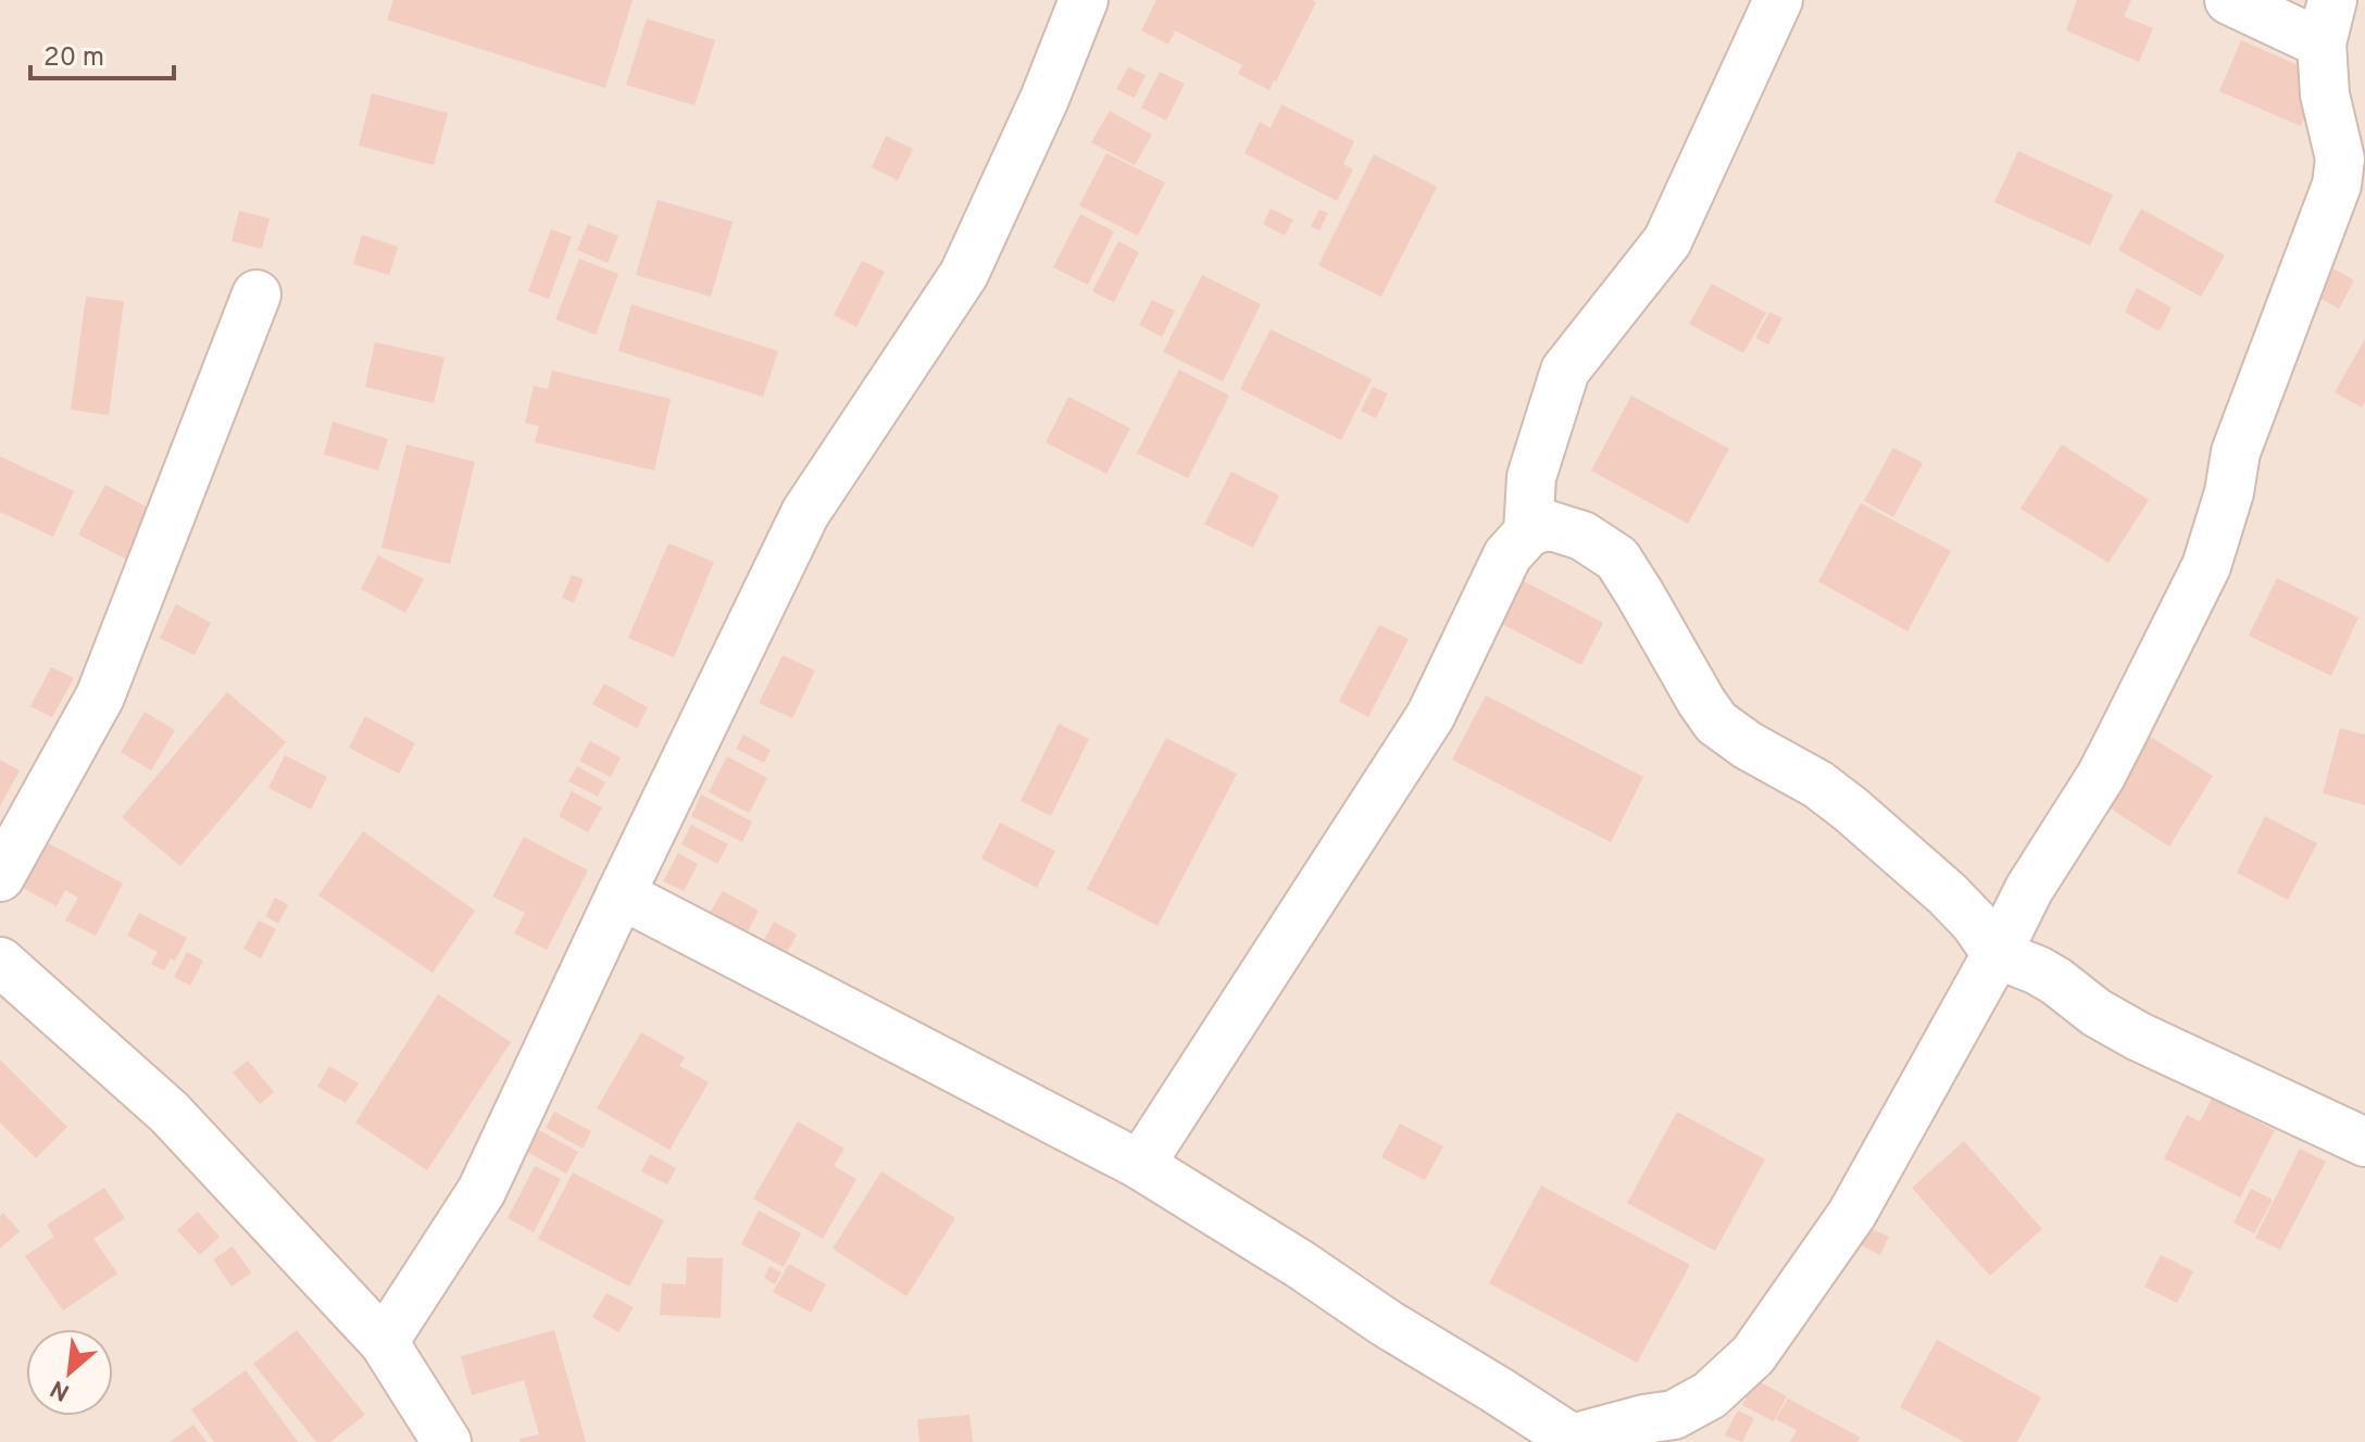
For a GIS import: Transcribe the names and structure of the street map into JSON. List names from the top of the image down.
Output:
{
  "scale_bar": "20 m",
  "north": "bottom left"
}
